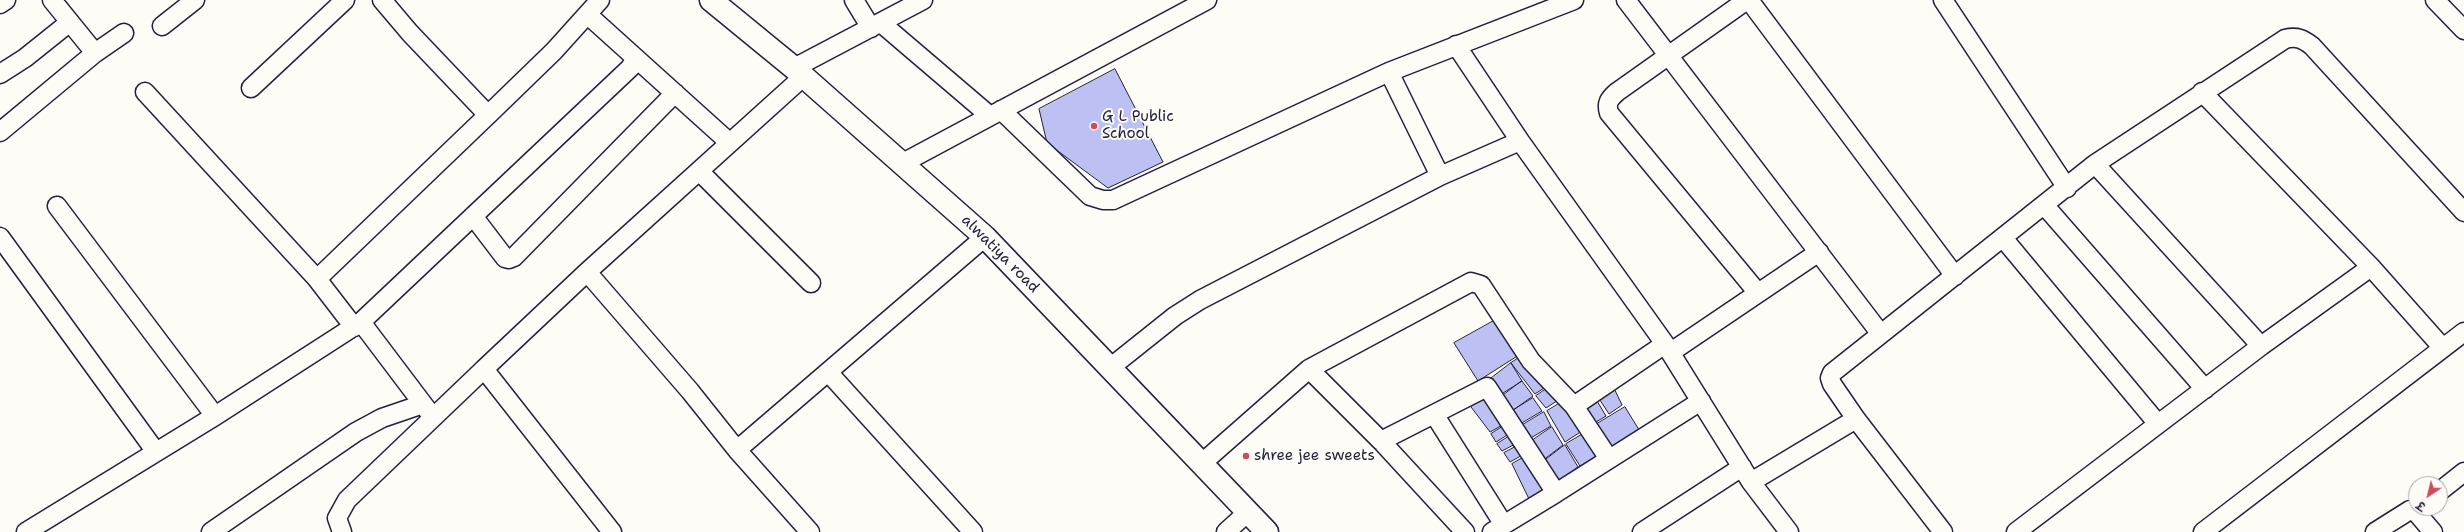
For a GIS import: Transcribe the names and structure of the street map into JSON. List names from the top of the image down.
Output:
{
  "streets": {
    "street": ["alwatiya road"]
  },
  "places": ["G L Public School", "shree jee sweets"],
  "north": "bottom left"
}
